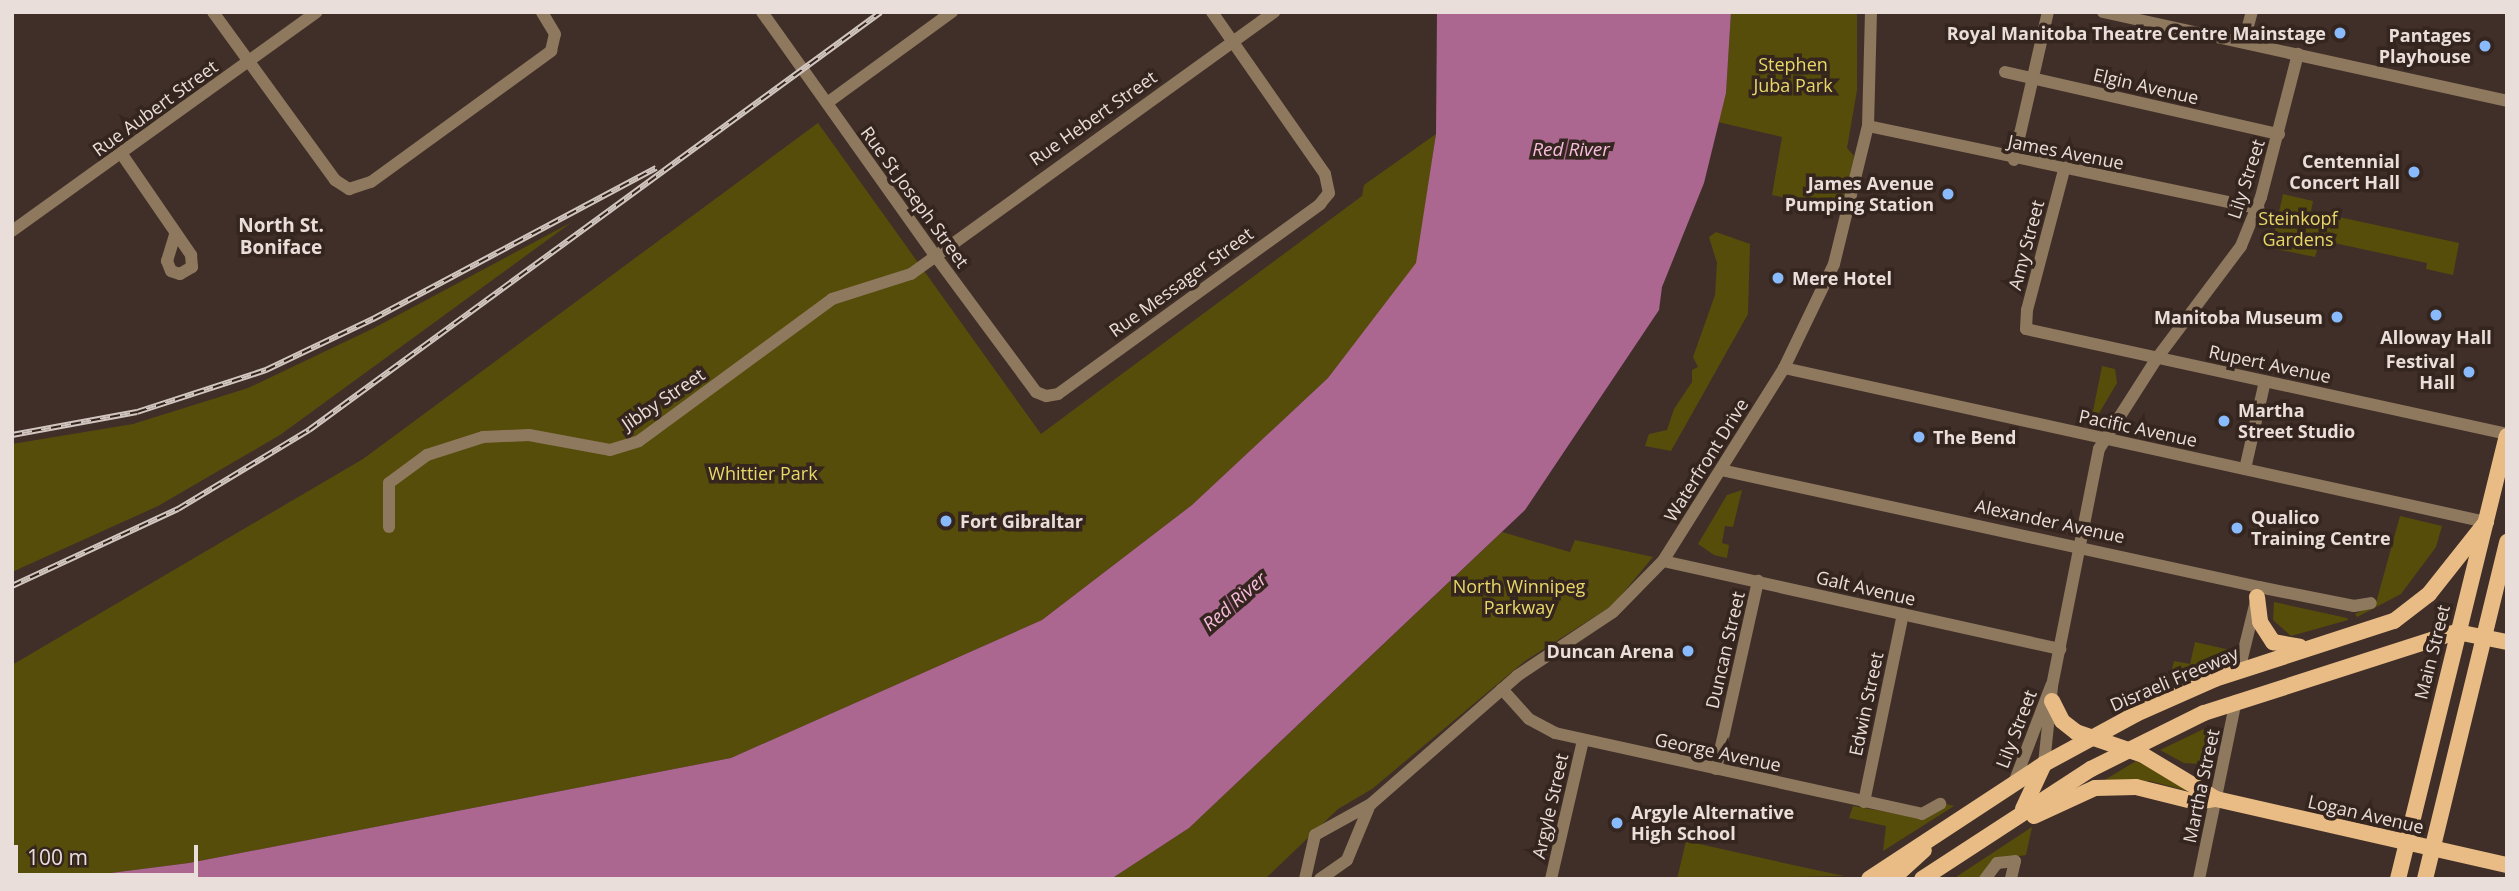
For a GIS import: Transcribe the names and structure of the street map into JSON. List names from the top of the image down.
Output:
{
  "streets": {
    "main road": ["Main Street", "Disraeli Freeway", "Logan Avenue"],
    "street": [
      "Elgin Avenue",
      "Rue Aubert Street",
      "Rue Hebert Street",
      "James Avenue",
      "Lily Street",
      "Rue St Joseph Street",
      "Amy Street",
      "Rue Messager Street",
      "Rupert Avenue",
      "Jibby Street",
      "Pacific Avenue",
      "Waterfront Drive",
      "Alexander Avenue",
      "Galt Avenue",
      "Duncan Street",
      "Edwin Street",
      "George Avenue",
      "Martha Street",
      "Argyle Street"
    ]
  },
  "crossings": [
    ["Elgin Avenue", "Lily Street"],
    ["Rue Hebert Street", "Rue St Joseph Street"],
    ["Rue Hebert Street", "Rue Messager Street"],
    ["Rue Hebert Street", "Jibby Street"],
    ["James Avenue", "Lily Street"],
    ["James Avenue", "Amy Street"],
    ["James Avenue", "Waterfront Drive"],
    ["Lily Street", "Rupert Avenue"],
    ["Lily Street", "Pacific Avenue"],
    ["Lily Street", "Alexander Avenue"],
    ["Lily Street", "Galt Avenue"],
    ["Lily Street", "Disraeli Freeway"],
    ["Lily Street", "Logan Avenue"],
    ["Rue St Joseph Street", "Rue Messager Street"],
    ["Rue St Joseph Street", "Jibby Street"],
    ["Amy Street", "Rupert Avenue"],
    ["Rupert Avenue", "Main Street"],
    ["Pacific Avenue", "Waterfront Drive"],
    ["Pacific Avenue", "Main Street"],
    ["Pacific Avenue", "Disraeli Freeway"],
    ["Waterfront Drive", "Alexander Avenue"],
    ["Waterfront Drive", "Galt Avenue"],
    ["Waterfront Drive", "George Avenue"],
    ["Galt Avenue", "Duncan Street"],
    ["Galt Avenue", "Edwin Street"],
    ["Duncan Street", "George Avenue"],
    ["Main Street", "Disraeli Freeway"],
    ["Main Street", "Logan Avenue"],
    ["Disraeli Freeway", "Logan Avenue"],
    ["Edwin Street", "George Avenue"],
    ["George Avenue", "Argyle Street"],
    ["Martha Street", "Logan Avenue"]
  ],
  "districts": ["North St. Boniface"],
  "water": ["Red River"],
  "parks": [
    "Stephen Juba Park",
    "Steinkopf Gardens",
    "Whittier Park",
    "North Winnipeg Parkway"
  ],
  "places": [
    "Royal Manitoba Theatre Centre Mainstage",
    "Pantages Playhouse",
    "Centennial Concert Hall",
    "James Avenue Pumping Station",
    "Mere Hotel",
    "Alloway Hall",
    "Manitoba Museum",
    "Festival Hall",
    "Martha Street Studio",
    "The Bend",
    "Fort Gibraltar",
    "Qualico Training Centre",
    "Duncan Arena",
    "Argyle Alternative High School"
  ],
  "scale_bar": "100 m"
}
